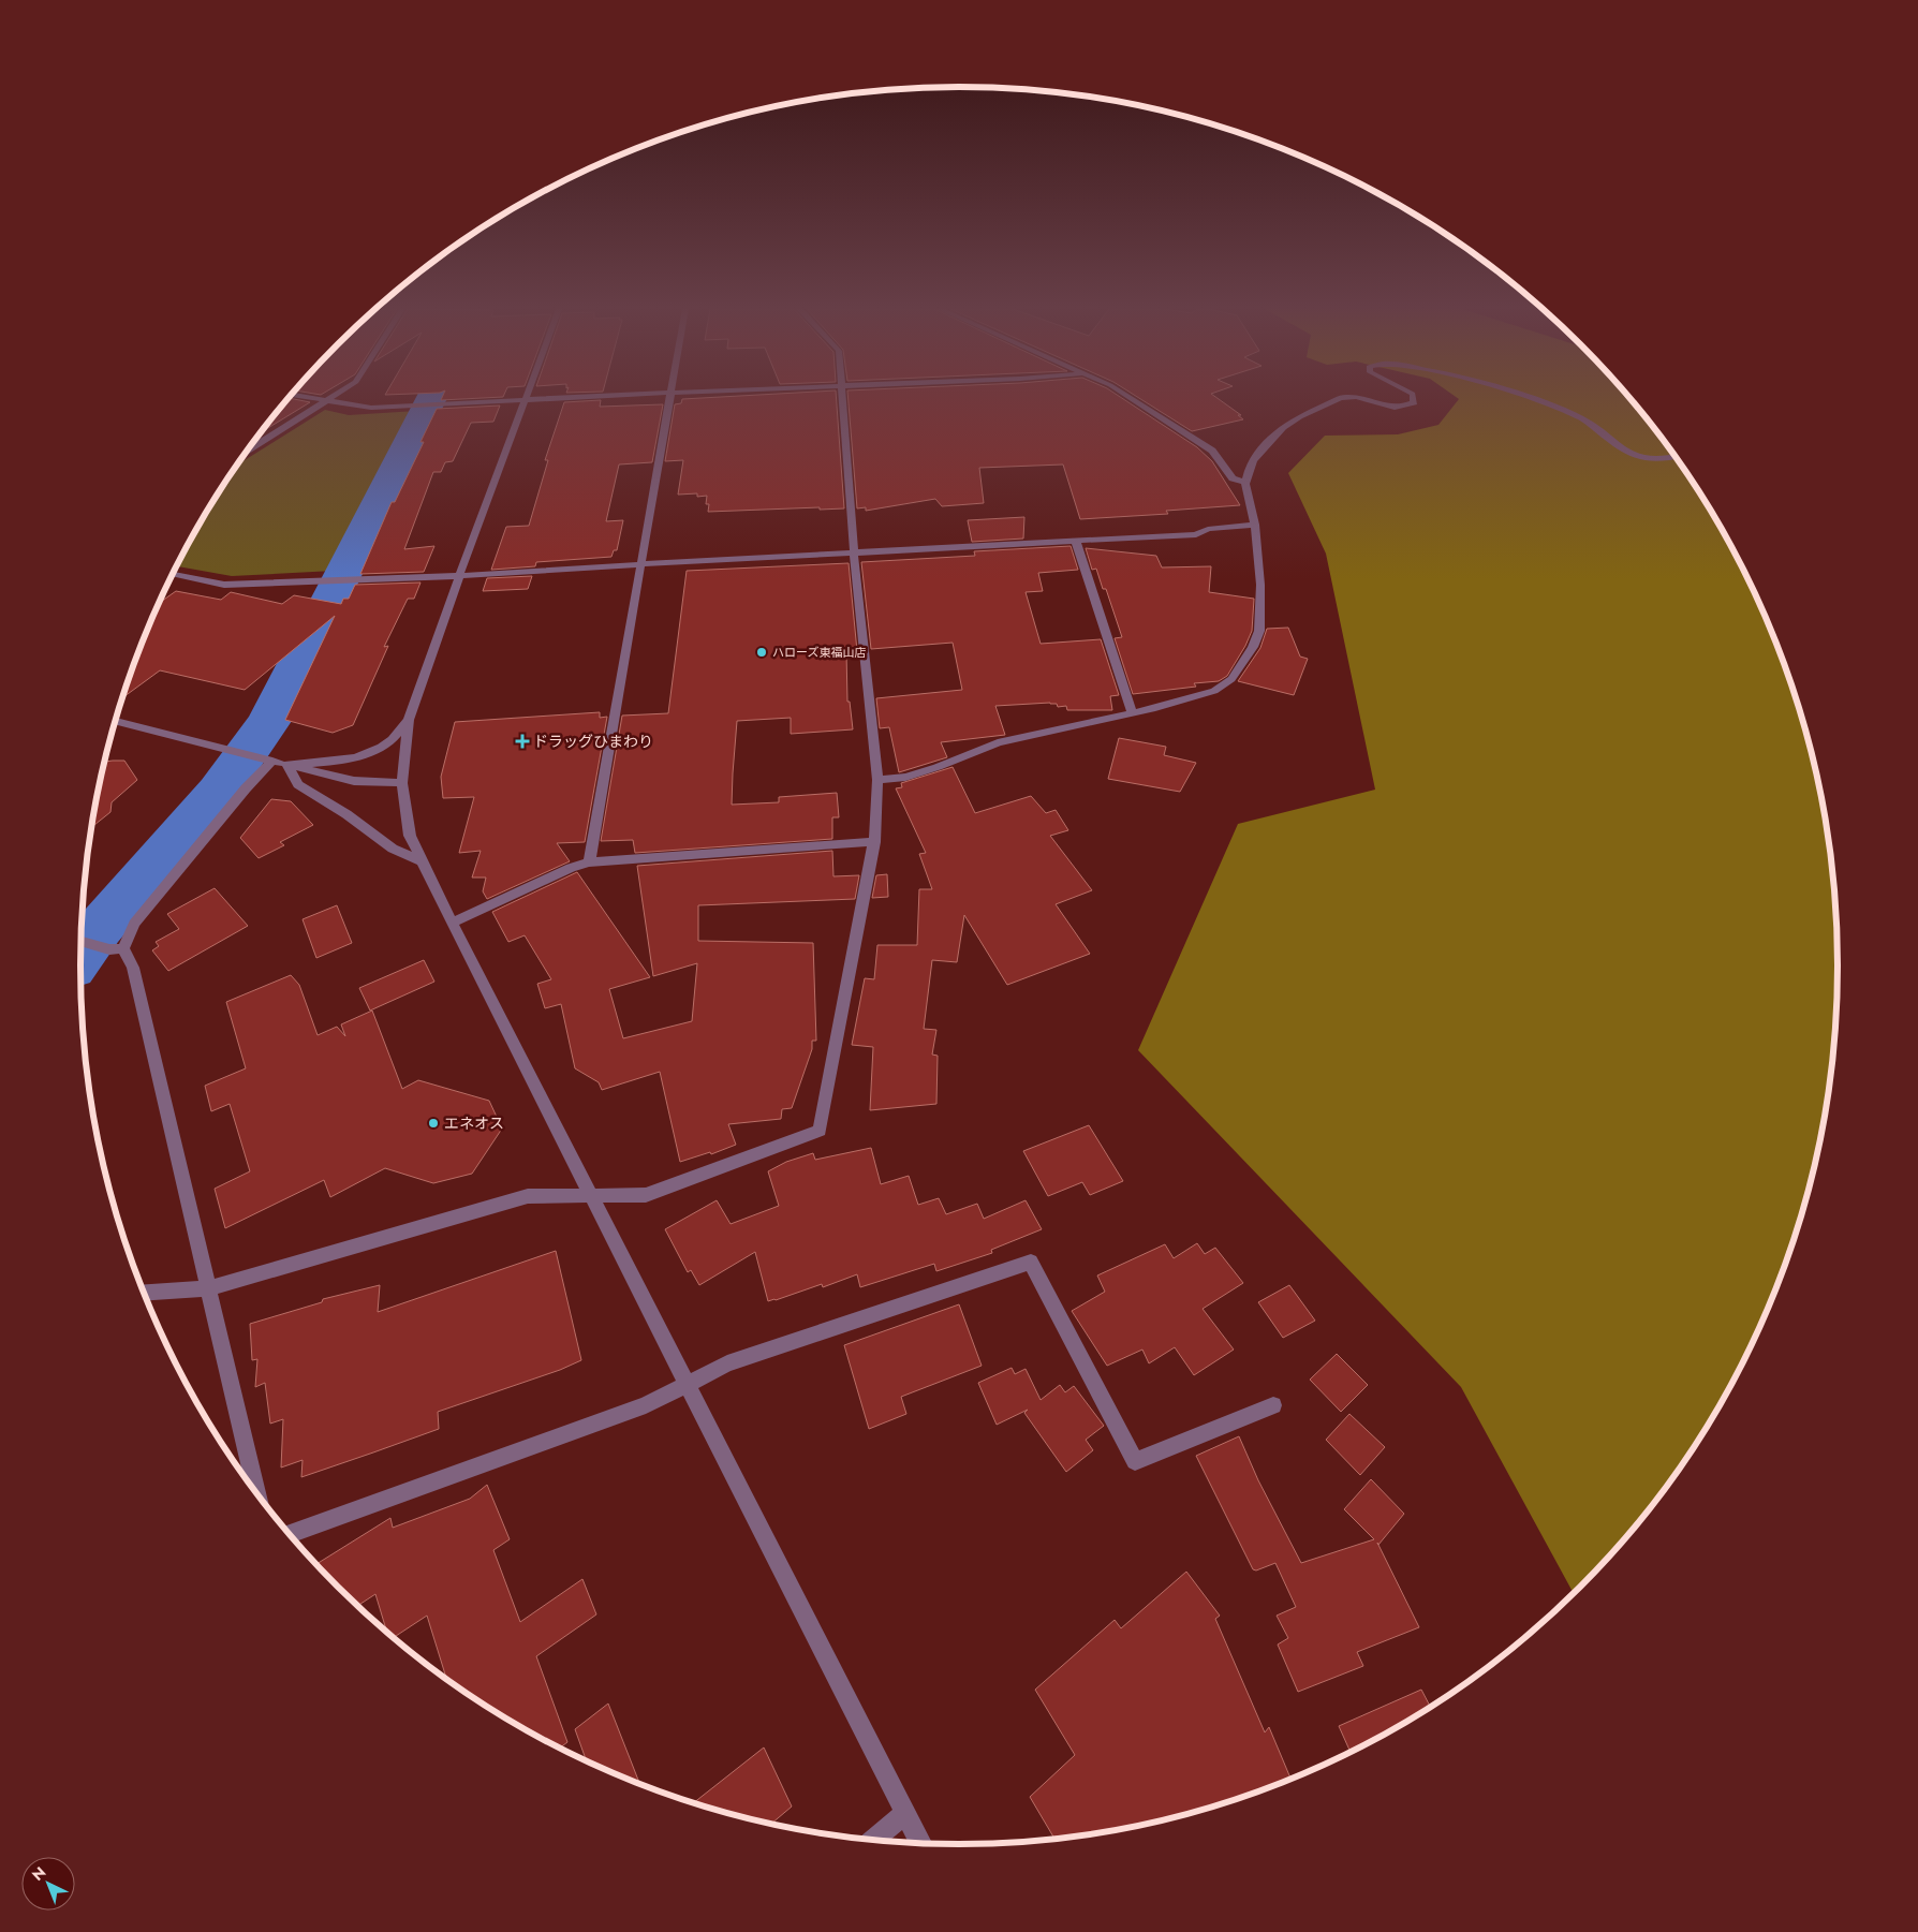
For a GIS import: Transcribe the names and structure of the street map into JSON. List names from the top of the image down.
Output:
{
  "places": {
    "other": ["ハローズ東福山店", "エネオス"],
    "health": ["ドラッグひまわり"]
  },
  "north": "top left"
}
